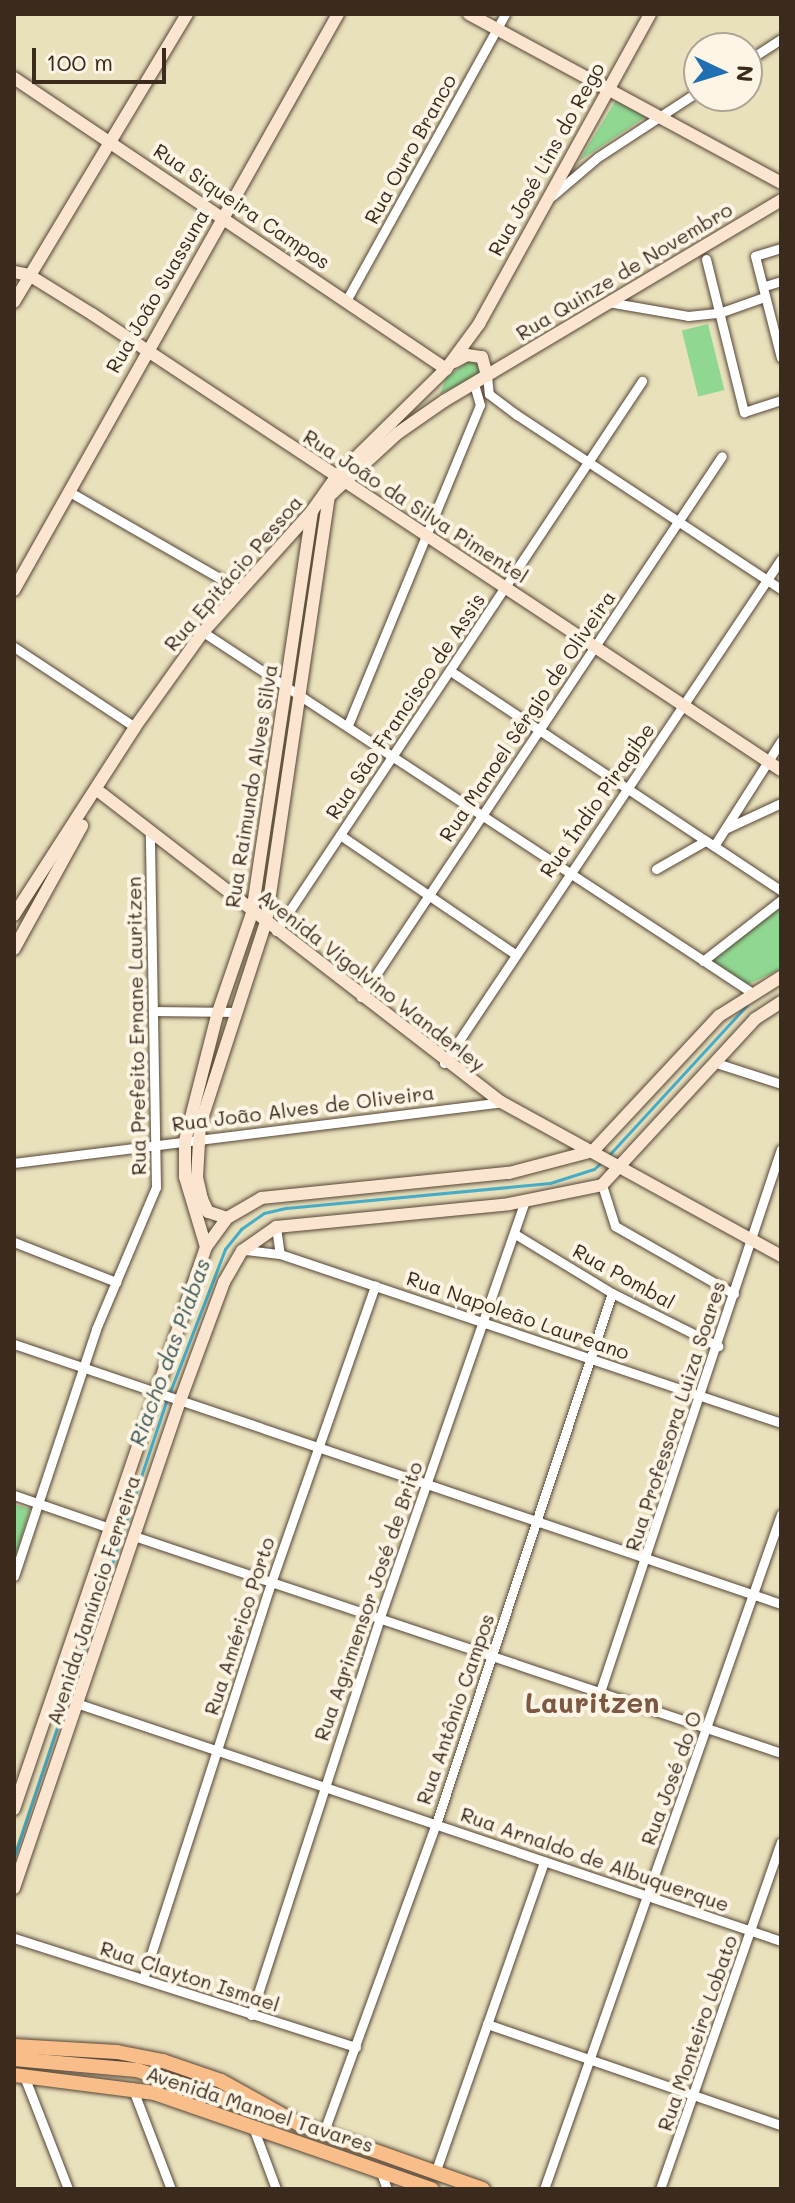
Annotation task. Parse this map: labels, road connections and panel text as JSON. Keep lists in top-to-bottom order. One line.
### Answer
{"streets":{"main road":["Rua José Lins do Rego","Rua Siqueira Campos","Rua Quinze de Novembro","Rua João Suassuna","Rua João da Silva Pimentel","Rua Epitácio Pessoa","Rua Raimundo Alves Silva","Avenida Vigolvino Wanderley","Avenida Janúncio Ferreira","Avenida Manoel Tavares"],"street":["Rua Ouro Branco","Rua São Francisco de Assis","Rua Manoel Sérgio de Oliveira","Rua Índio Piragibe","Rua Prefeito Ernane Lauritzen","Rua João Alves de Oliveira","Rua Pombal","Rua Napoleão Laureano","Rua Professora Luiza Soares","Rua Agrimensor José de Brito","Rua Américo Porto","Rua Antônio Campos","Rua José do O","Rua Arnaldo de Albuquerque","Rua Clayton Ismael","Rua Monteiro Lobato"]},"crossings":[["Rua Ouro Branco","Rua Siqueira Campos"],["Rua José Lins do Rego","Rua Siqueira Campos"],["Rua José Lins do Rego","Rua Quinze de Novembro"],["Rua José Lins do Rego","Rua João da Silva Pimentel"],["Rua José Lins do Rego","Rua Epitácio Pessoa"],["Rua Siqueira Campos","Rua João Suassuna"],["Rua Quinze de Novembro","Rua João da Silva Pimentel"],["Rua Quinze de Novembro","Rua Epitácio Pessoa"],["Rua João Suassuna","Rua João da Silva Pimentel"],["Rua João da Silva Pimentel","Rua Epitácio Pessoa"],["Rua João da Silva Pimentel","Rua São Francisco de Assis"],["Rua João da Silva Pimentel","Rua Manoel Sérgio de Oliveira"],["Rua João da Silva Pimentel","Rua Índio Piragibe"],["Rua Epitácio Pessoa","Rua Raimundo Alves Silva"],["Rua Epitácio Pessoa","Avenida Vigolvino Wanderley"],["Rua São Francisco de Assis","Rua Raimundo Alves Silva"],["Rua São Francisco de Assis","Avenida Vigolvino Wanderley"],["Rua Manoel Sérgio de Oliveira","Avenida Vigolvino Wanderley"],["Rua Raimundo Alves Silva","Avenida Vigolvino Wanderley"],["Rua Raimundo Alves Silva","Rua João Alves de Oliveira"],["Rua Raimundo Alves Silva","Avenida Janúncio Ferreira"],["Rua Índio Piragibe","Avenida Vigolvino Wanderley"],["Avenida Vigolvino Wanderley","Rua Prefeito Ernane Lauritzen"],["Avenida Vigolvino Wanderley","Rua João Alves de Oliveira"],["Avenida Vigolvino Wanderley","Rua Professora Luiza Soares"],["Avenida Vigolvino Wanderley","Avenida Janúncio Ferreira"],["Rua Prefeito Ernane Lauritzen","Rua João Alves de Oliveira"],["Rua Pombal","Rua Professora Luiza Soares"],["Rua Pombal","Rua Agrimensor José de Brito"],["Rua Pombal","Rua Antônio Campos"],["Rua Napoleão Laureano","Rua Professora Luiza Soares"],["Rua Napoleão Laureano","Avenida Janúncio Ferreira"],["Rua Napoleão Laureano","Rua Agrimensor José de Brito"],["Rua Napoleão Laureano","Rua Américo Porto"],["Rua Napoleão Laureano","Rua Antônio Campos"],["Avenida Janúncio Ferreira","Rua Agrimensor José de Brito"],["Avenida Janúncio Ferreira","Rua Arnaldo de Albuquerque"],["Rua Agrimensor José de Brito","Rua Arnaldo de Albuquerque"],["Rua Agrimensor José de Brito","Rua Clayton Ismael"],["Rua Américo Porto","Rua Arnaldo de Albuquerque"],["Rua Américo Porto","Rua Clayton Ismael"],["Rua Antônio Campos","Rua Arnaldo de Albuquerque"],["Rua Antônio Campos","Rua Clayton Ismael"],["Rua Antônio Campos","Avenida Manoel Tavares"],["Rua José do O","Rua Arnaldo de Albuquerque"],["Rua Arnaldo de Albuquerque","Rua Monteiro Lobato"]],"districts":["Lauritzen"],"water":["Riacho das Piabas"],"scale_bar":"100 m","north":"right"}
